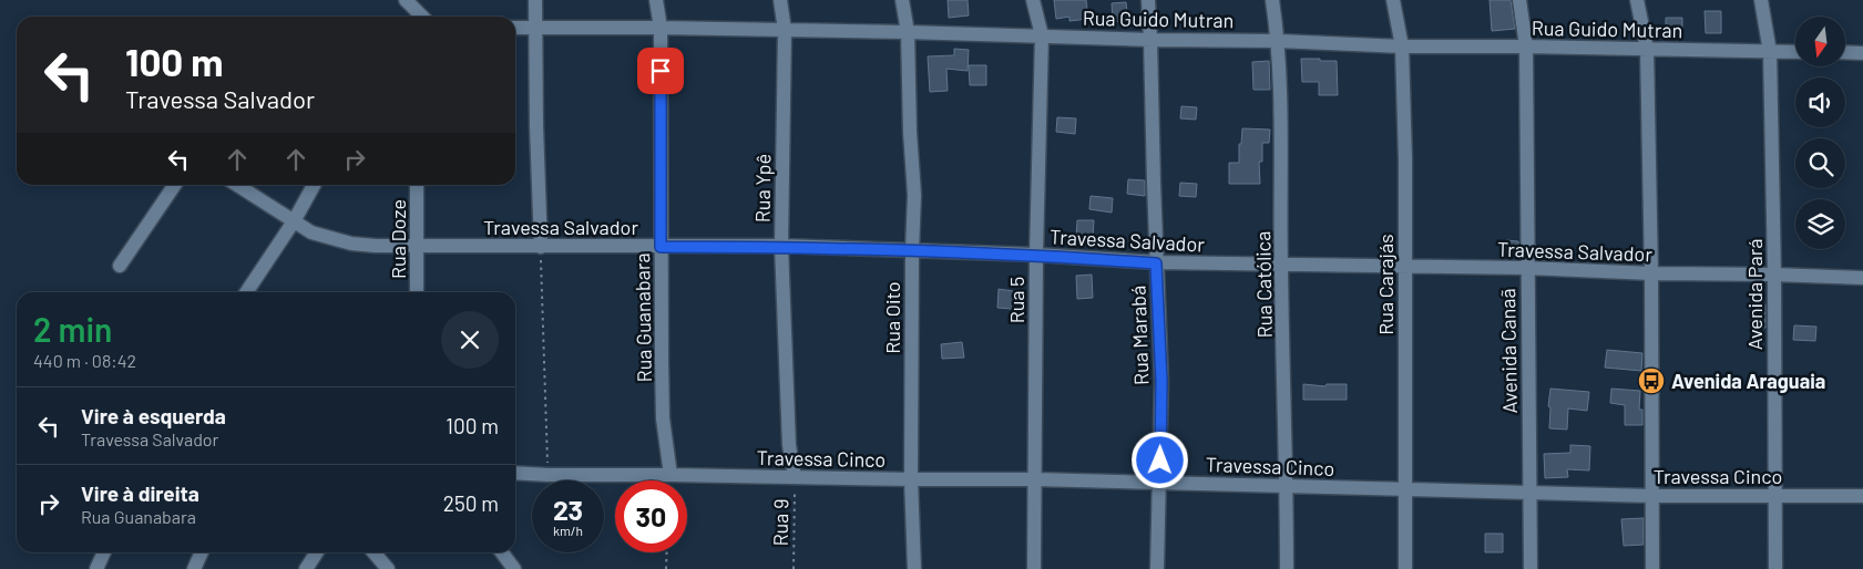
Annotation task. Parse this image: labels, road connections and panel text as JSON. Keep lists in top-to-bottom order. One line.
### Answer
{"streets":{"street":["Rua Guido Mutran","Rua Ypê","Travessa Salvador","Rua Doze","Rua Católica","Rua Carajás","Avenida Pará","Rua 5","Rua Guanabara","Rua Oito","Rua Marabá","Avenida Canaã","Travessa Cinco"],"path":["Rua 9"]},"crossings":[["Rua Guido Mutran","Rua Ypê"],["Rua Guido Mutran","Rua Católica"],["Rua Guido Mutran","Rua Carajás"],["Rua Guido Mutran","Avenida Pará"],["Rua Guido Mutran","Rua 5"],["Rua Guido Mutran","Rua Guanabara"],["Rua Guido Mutran","Rua Oito"],["Rua Guido Mutran","Rua Marabá"],["Rua Guido Mutran","Avenida Canaã"],["Rua Ypê","Travessa Salvador"],["Rua Ypê","Travessa Cinco"],["Rua Ypê","Rua 9"],["Travessa Salvador","Rua Doze"],["Travessa Salvador","Rua Católica"],["Travessa Salvador","Rua Carajás"],["Travessa Salvador","Avenida Pará"],["Travessa Salvador","Rua 5"],["Travessa Salvador","Rua Guanabara"],["Travessa Salvador","Rua Oito"],["Travessa Salvador","Rua Marabá"],["Travessa Salvador","Avenida Canaã"],["Rua Católica","Travessa Cinco"],["Rua Carajás","Travessa Cinco"],["Avenida Pará","Travessa Cinco"],["Rua 5","Travessa Cinco"],["Rua Guanabara","Travessa Cinco"],["Rua Oito","Travessa Cinco"],["Rua Marabá","Travessa Cinco"],["Avenida Canaã","Travessa Cinco"],["Travessa Cinco","Rua 9"]],"places":{"bus stop":["Avenida Araguaia"]},"north":"bottom","page":{"turn":["100 m","Travessa Salvador"],"heading":["2 min","440 m · 08:42"],"list":[{"name":"Vire à esquerda","note":"Travessa Salvador","value":"100 m"},{"name":"Vire à direita","note":"Rua Guanabara","value":"250 m"}],"speed":"23 km/h","limit":"30"}}
